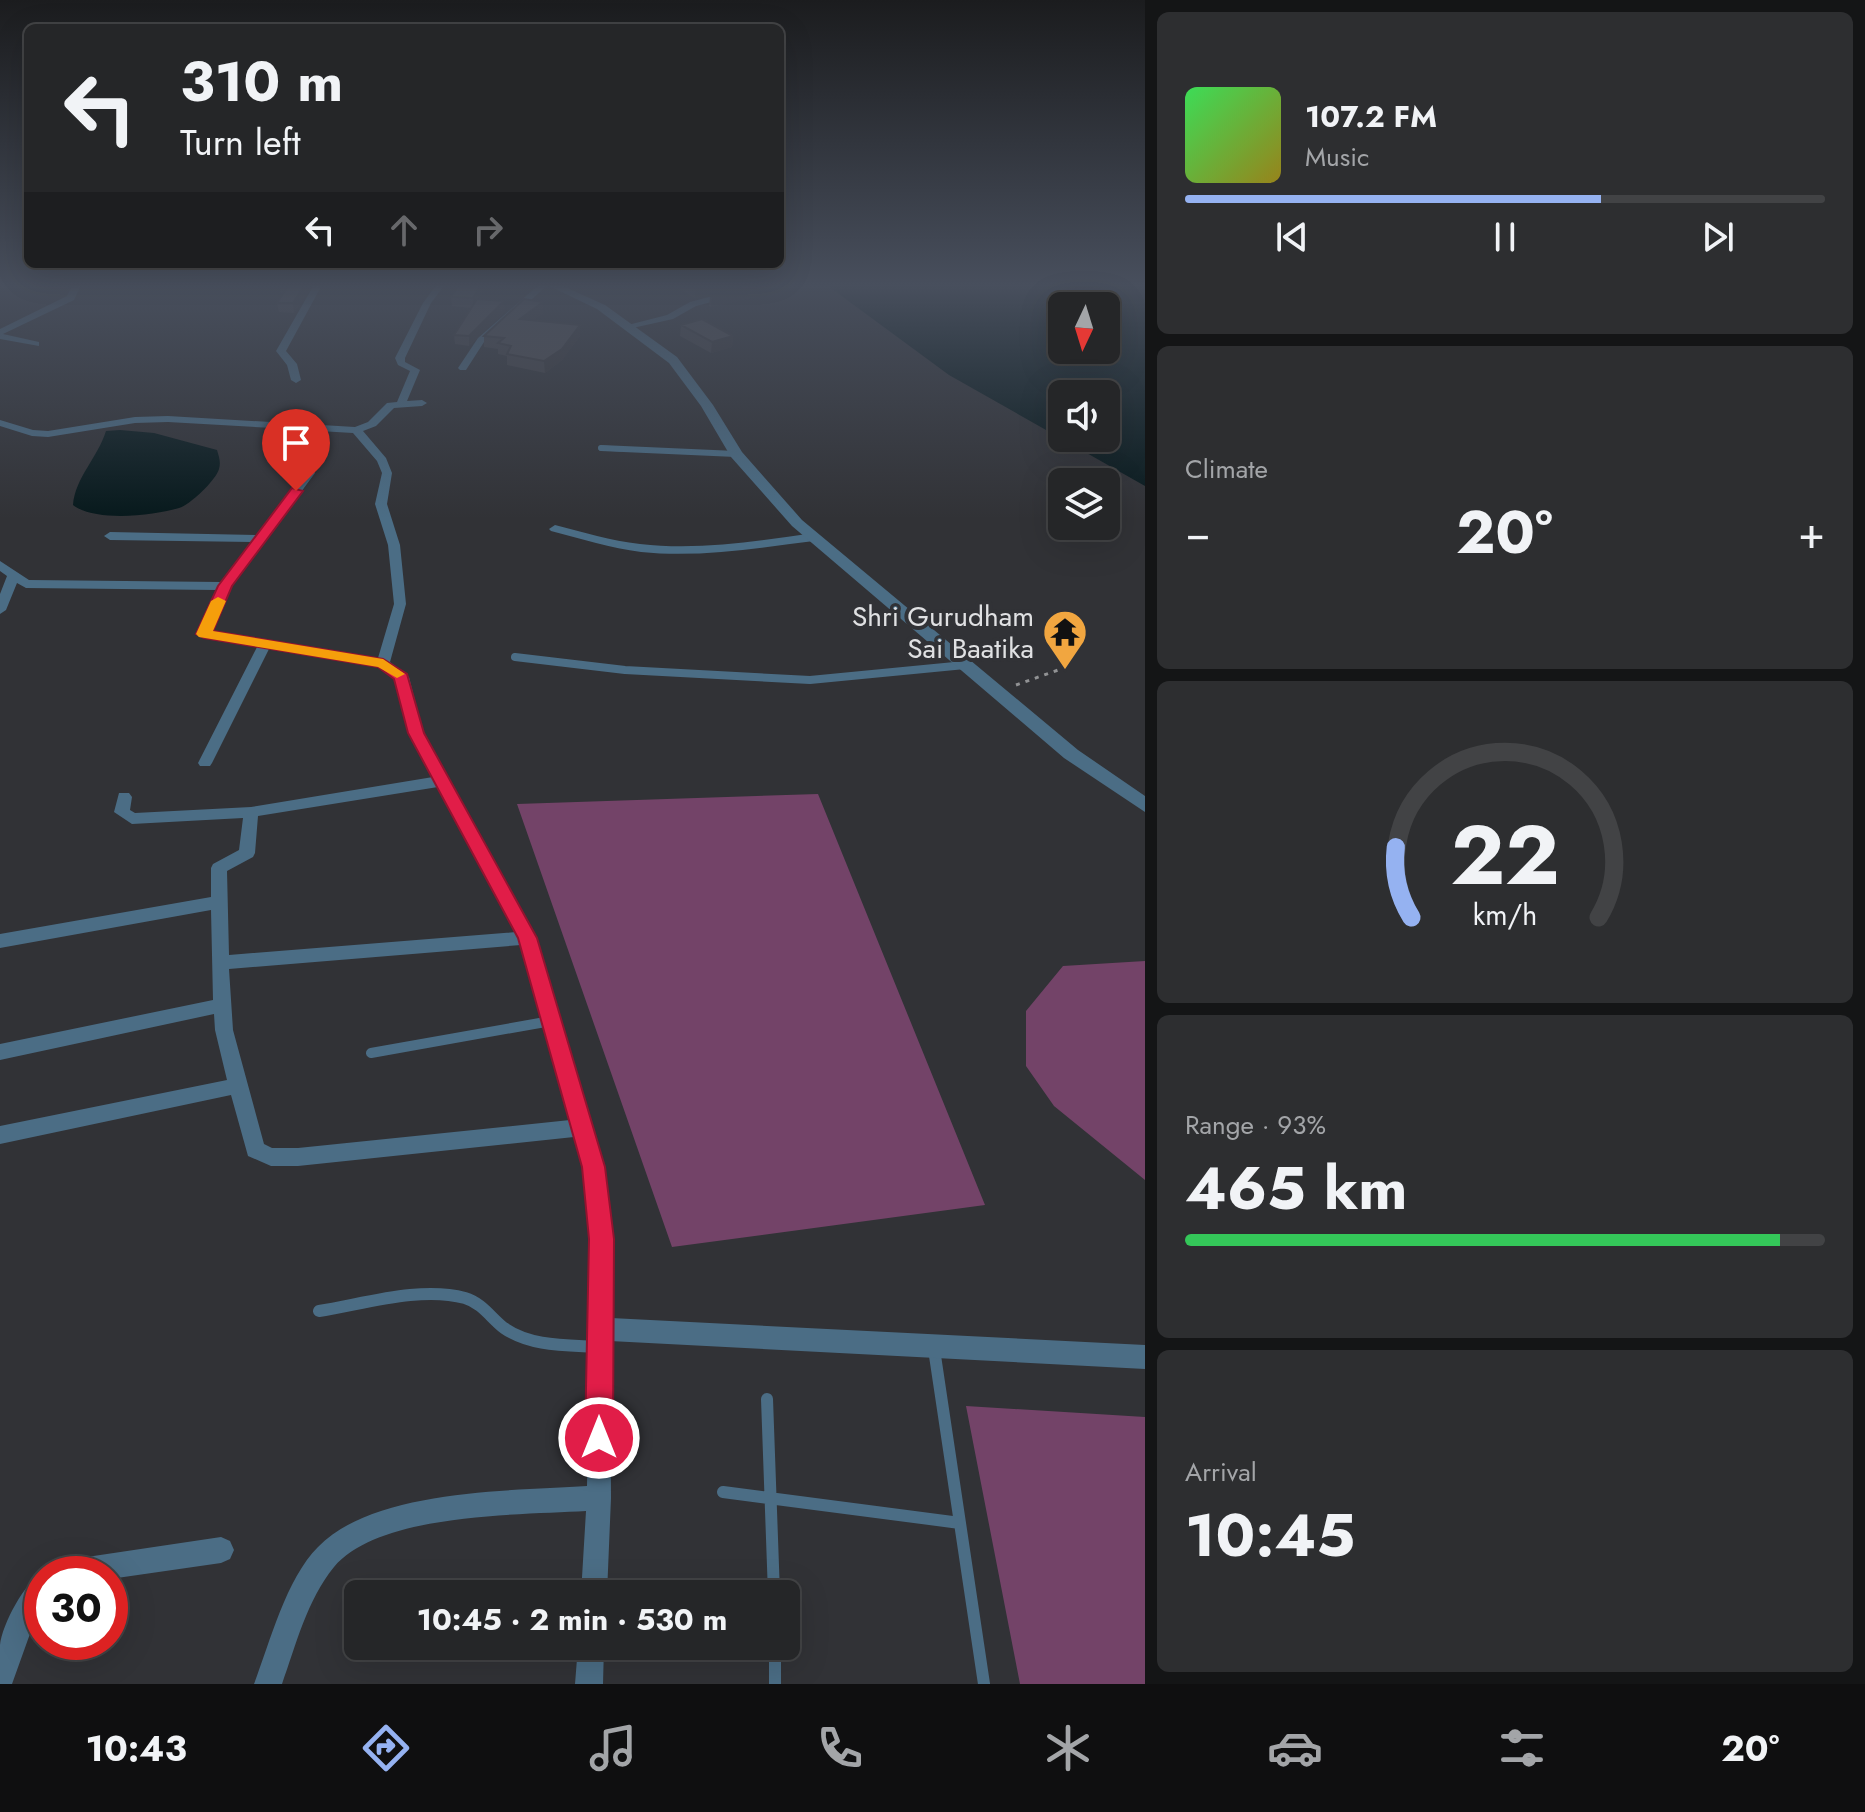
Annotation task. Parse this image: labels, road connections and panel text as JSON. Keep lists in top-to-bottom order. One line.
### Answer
{"places":{"temple":["Shri Gurudham Sai Baatika"]},"north":"bottom","page":{"turn":["310 m","Turn left"],"song":["107.2 FM","Music"],"tile":["Climate",["Range · 93%","465 km"],["Arrival","10:45"]],"heat":["−","20°","+"],"limit":"30","trip":"10:45 · 2 min · 530 m","tabs":["10:43","20°"],"gauge":["22","km/h"]}}
